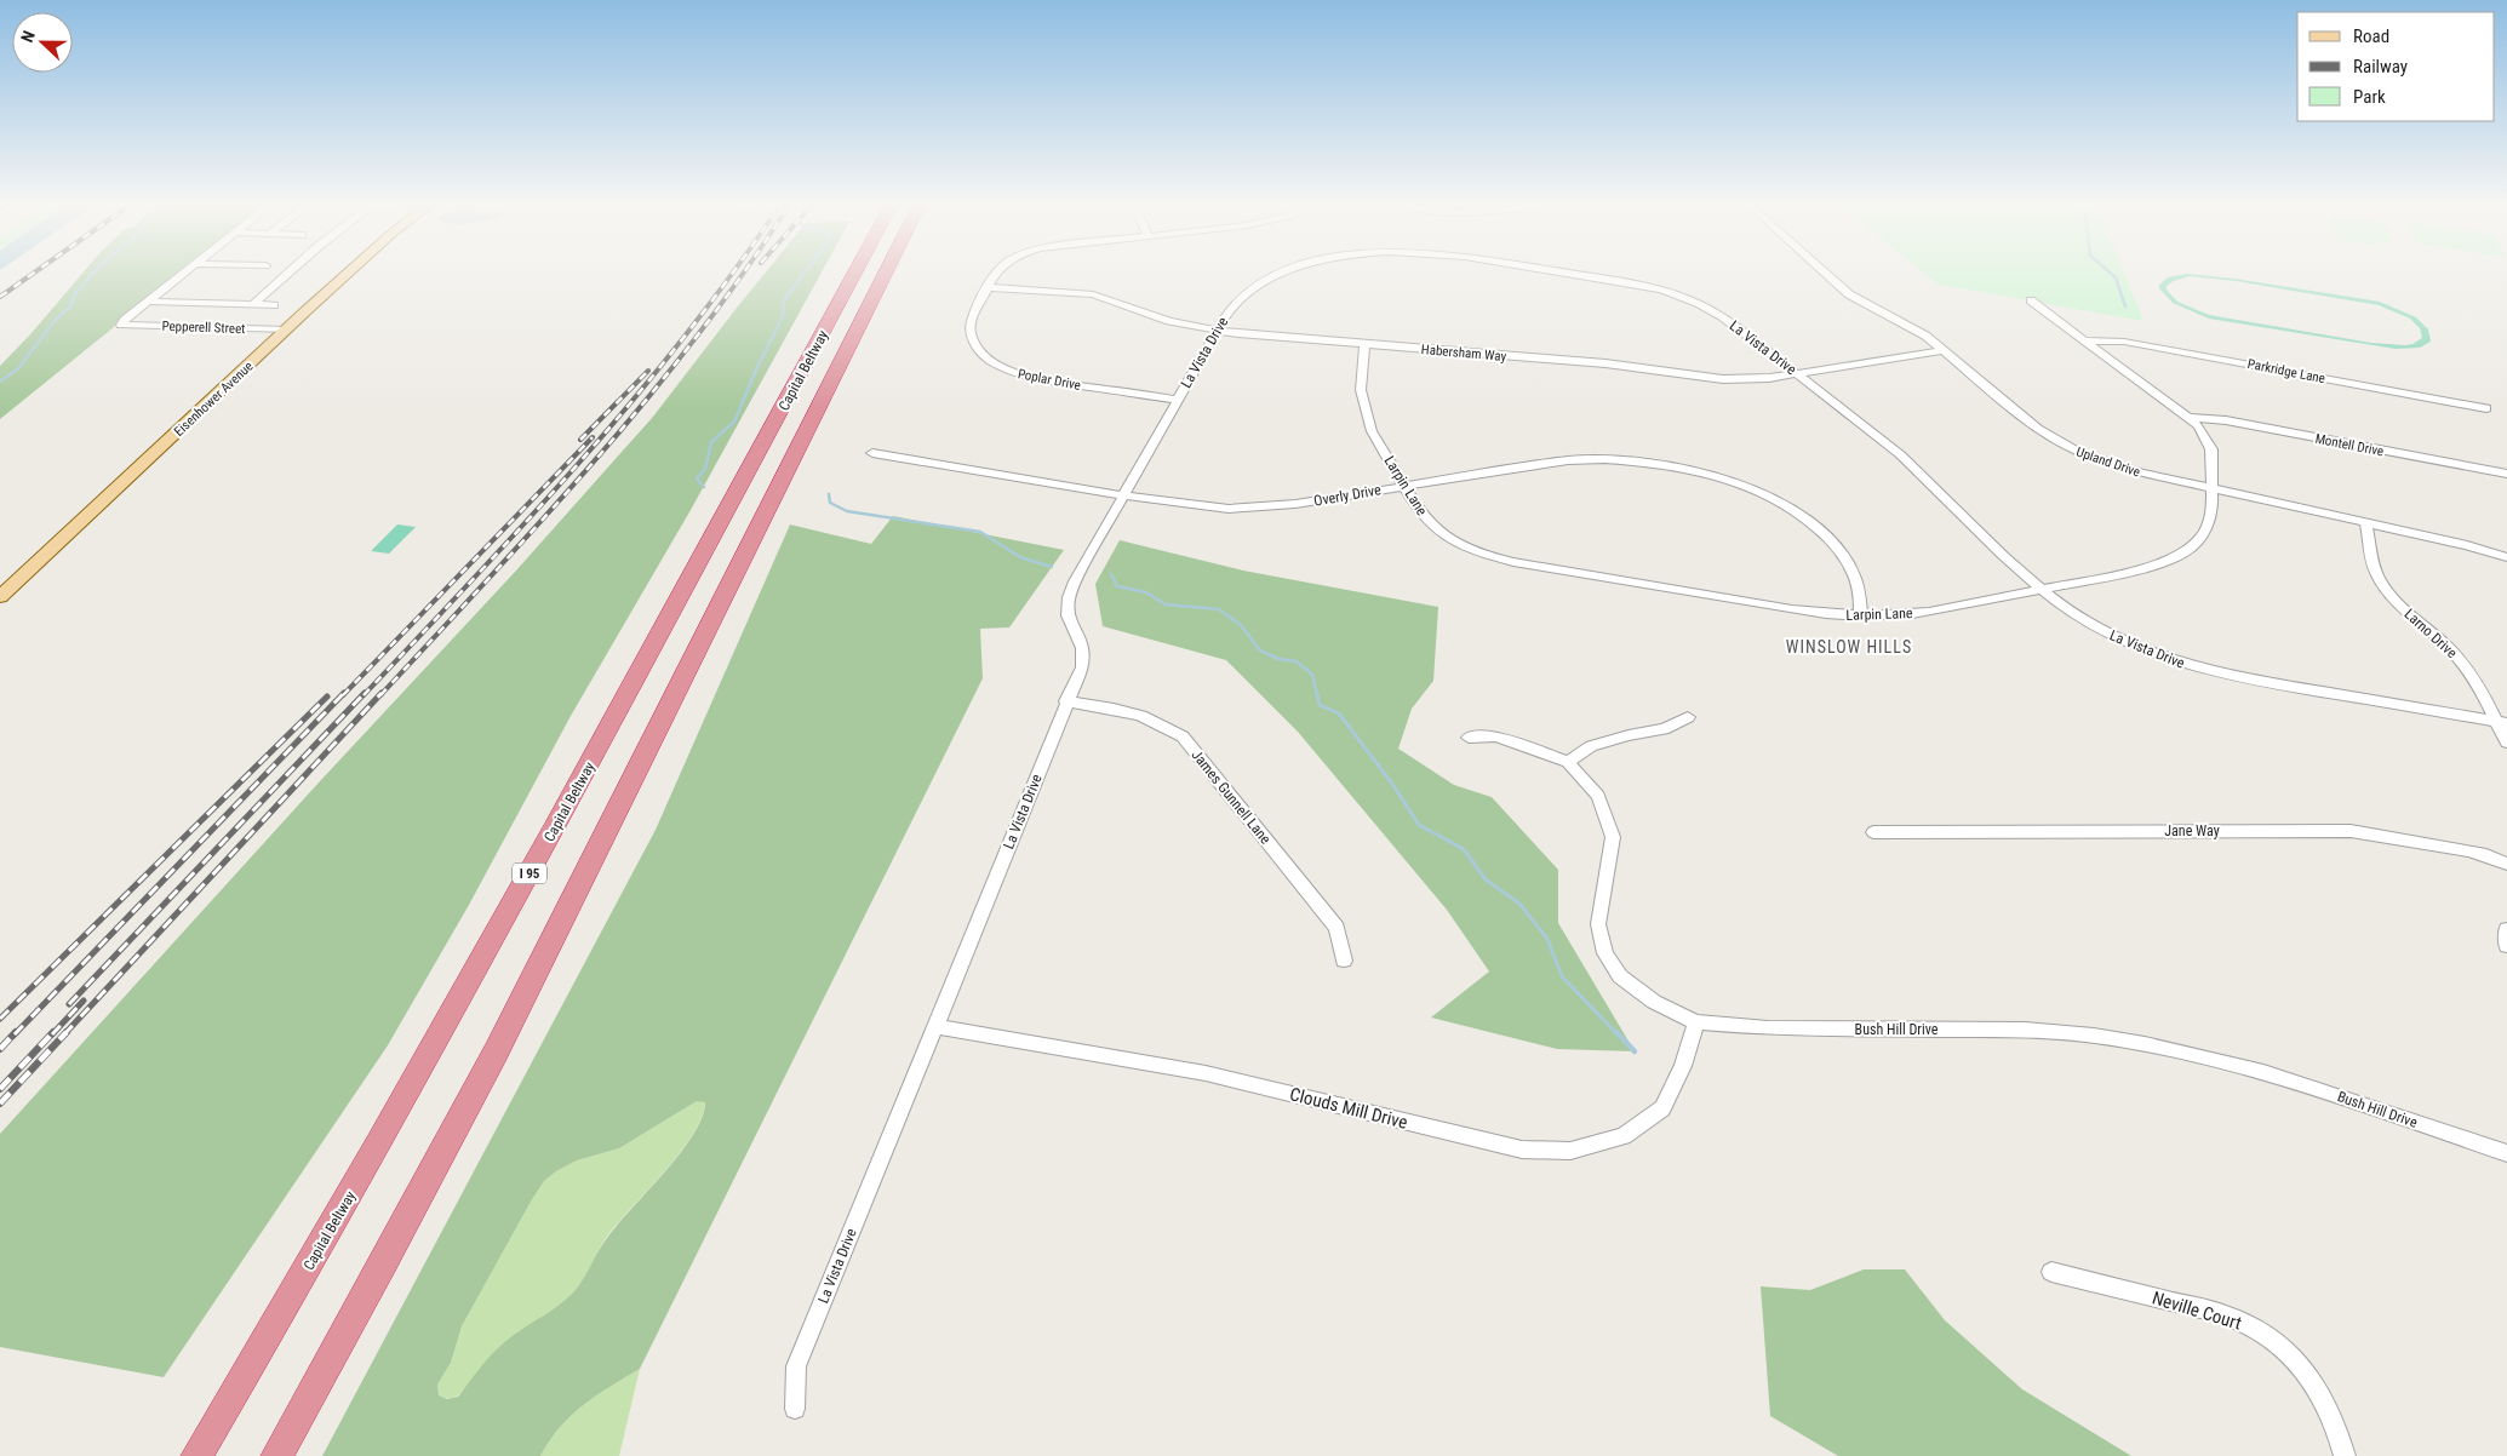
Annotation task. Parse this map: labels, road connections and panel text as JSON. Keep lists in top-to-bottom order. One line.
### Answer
{"streets":{"highway":["Capital Beltway","I 95"],"main road":["Eisenhower Avenue"],"street":["Pepperell Street","La Vista Drive","Habersham Way","Parkridge Lane","Poplar Drive","Montell Drive","Upland Drive","Larpin Lane","Overly Drive","Larno Drive","James Gunnell Lane","Jane Way","Bush Hill Drive","Clouds Mill Drive","Neville Court"]},"crossings":[["Pepperell Street","Eisenhower Avenue"],["La Vista Drive","Habersham Way"],["La Vista Drive","Poplar Drive"],["La Vista Drive","Larpin Lane"],["La Vista Drive","Overly Drive"],["La Vista Drive","Larno Drive"],["La Vista Drive","James Gunnell Lane"],["La Vista Drive","Clouds Mill Drive"],["Habersham Way","Poplar Drive"],["Habersham Way","Upland Drive"],["Habersham Way","Larpin Lane"],["Parkridge Lane","Larpin Lane"],["Montell Drive","Larpin Lane"],["Upland Drive","Larpin Lane"],["Upland Drive","Larno Drive"],["Larpin Lane","Overly Drive"],["Bush Hill Drive","Clouds Mill Drive"]],"districts":["WINSLOW HILLS"],"legend":["Road","Railway","Park"],"north":"left"}
